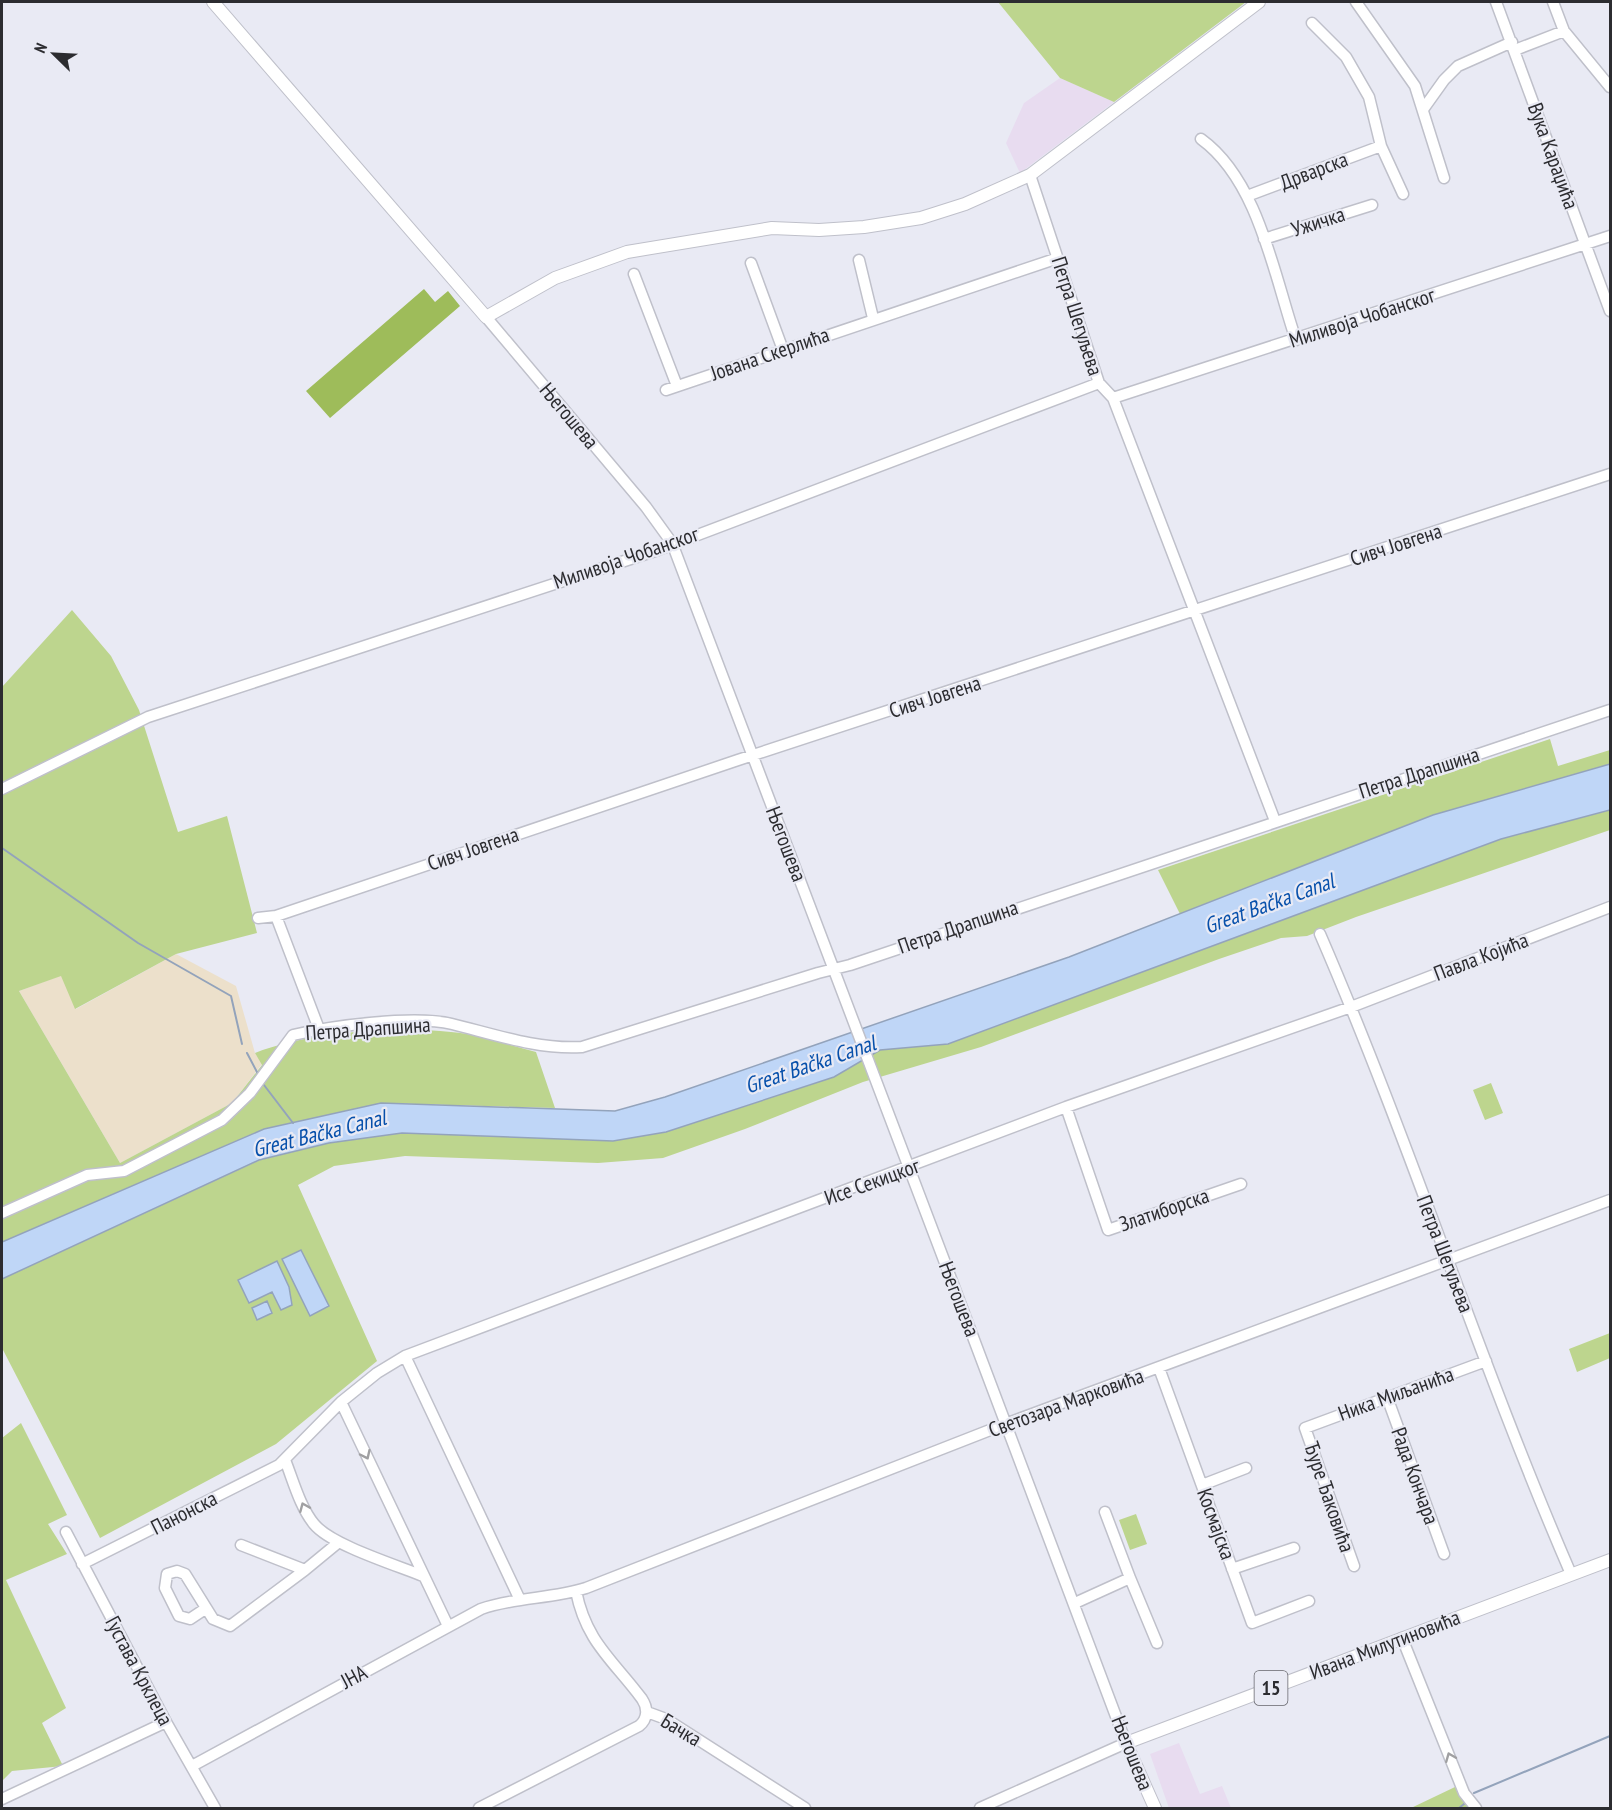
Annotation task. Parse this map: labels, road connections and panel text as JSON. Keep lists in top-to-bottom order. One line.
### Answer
{"streets":{"main road":["Његошева","Ивана Милутиновића","15"],"street":["Вука Караџића","Дрварска","Ужичка","Петра Шегуљева","Миливоја Чобанског","Јована Скерлића","Сивч Јовгена","Петра Драпшина","Павла Којића","Исе Секицког","Златиборска","Ника Миљанића","Светозара Марковића","Рада Кончара","Ђуре Ђаковића","Панонска","Космајска","Густава Крклеца","ЈНА","Бачка"]},"crossings":[["Вука Караџића","Миливоја Чобанског"],["Петра Шегуљева","Миливоја Чобанског"],["Петра Шегуљева","Јована Скерлића"],["Петра Шегуљева","Сивч Јовгена"],["Петра Шегуљева","Петра Драпшина"],["Петра Шегуљева","Павла Којића"],["Петра Шегуљева","Исе Секицког"],["Петра Шегуљева","Ника Миљанића"],["Петра Шегуљева","Светозара Марковића"],["Петра Шегуљева","Ивана Милутиновића"],["Миливоја Чобанског","Његошева"],["Његошева","Сивч Јовгена"],["Његошева","Петра Драпшина"],["Његошева","Исе Секицког"],["Његошева","Светозара Марковића"],["Његошева","Ивана Милутиновића"],["Павла Којића","Исе Секицког"],["Исе Секицког","Златиборска"],["Исе Секицког","Панонска"],["Ника Миљанића","Рада Кончара"],["Ника Миљанића","Ђуре Ђаковића"],["Светозара Марковића","Космајска"],["Светозара Марковића","ЈНА"],["Светозара Марковића","Бачка"],["Панонска","Густава Крклеца"],["Густава Крклеца","ЈНА"]],"water":["Great Bačka Canal"],"north":"top left"}
